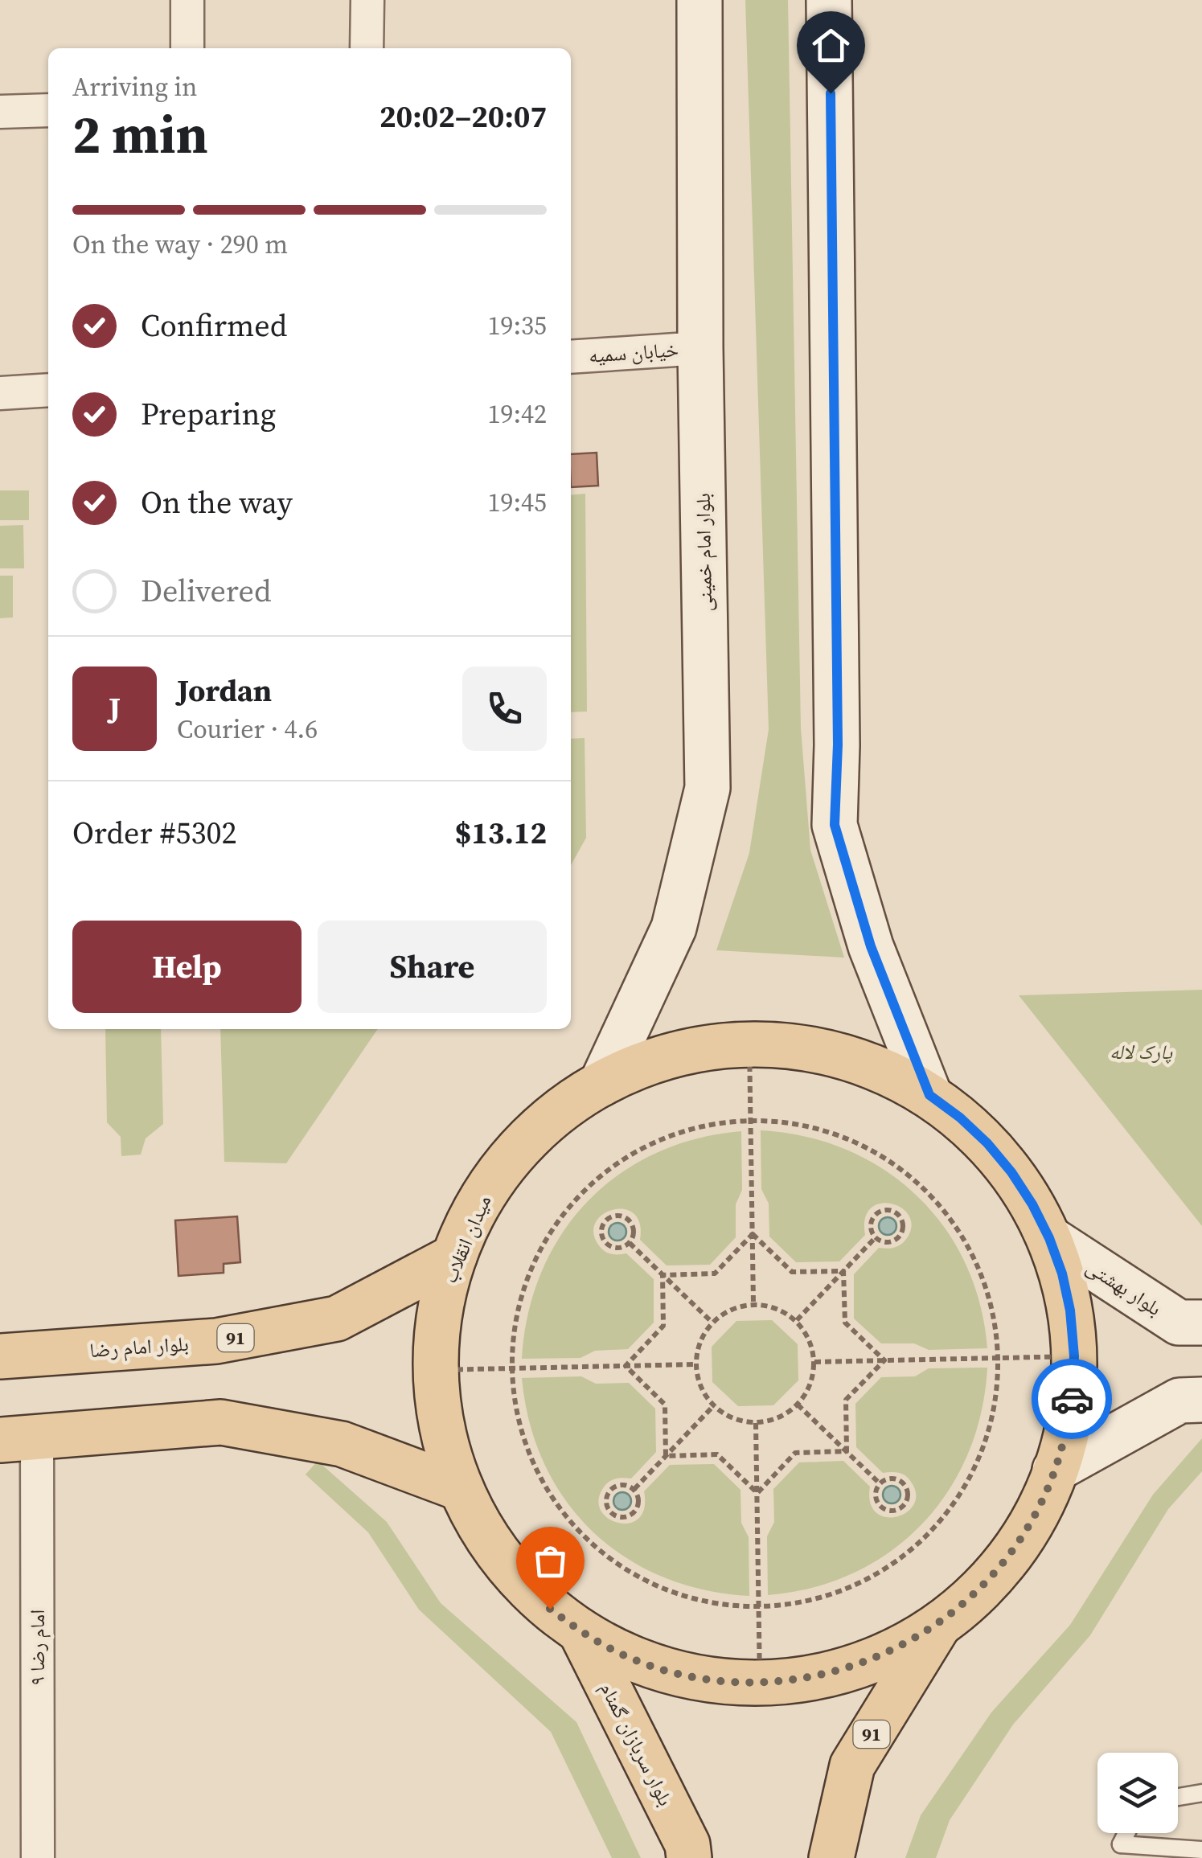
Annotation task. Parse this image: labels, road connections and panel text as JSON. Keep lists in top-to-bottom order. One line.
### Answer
{"streets":{"main road":["بلوار امام خمینی","میدان انقلاب","بلوار بهشتی","91","بلوار امام رضا","بلوار سربازان گمنام"],"street":["خیابان سمیه","امام رضا ۹"]},"crossings":[["خیابان سمیه","بلوار امام خمینی"],["بلوار امام خمینی","میدان انقلاب"],["میدان انقلاب","بلوار بهشتی"],["میدان انقلاب","91"],["میدان انقلاب","بلوار امام رضا"],["میدان انقلاب","بلوار سربازان گمنام"]],"parks":["پارک لاله"],"page":{"heading":["2 min","Arriving in","20:02–20:07"],"panel":["Jordan","Courier · 4.6","Order #5302","$13.12"],"bar":"On the way · 290 m","list":[["Confirmed","19:35"],["Preparing","19:42"],["On the way","19:45"],"Delivered"],"round":"J","buttons":["Help","Share"]}}
